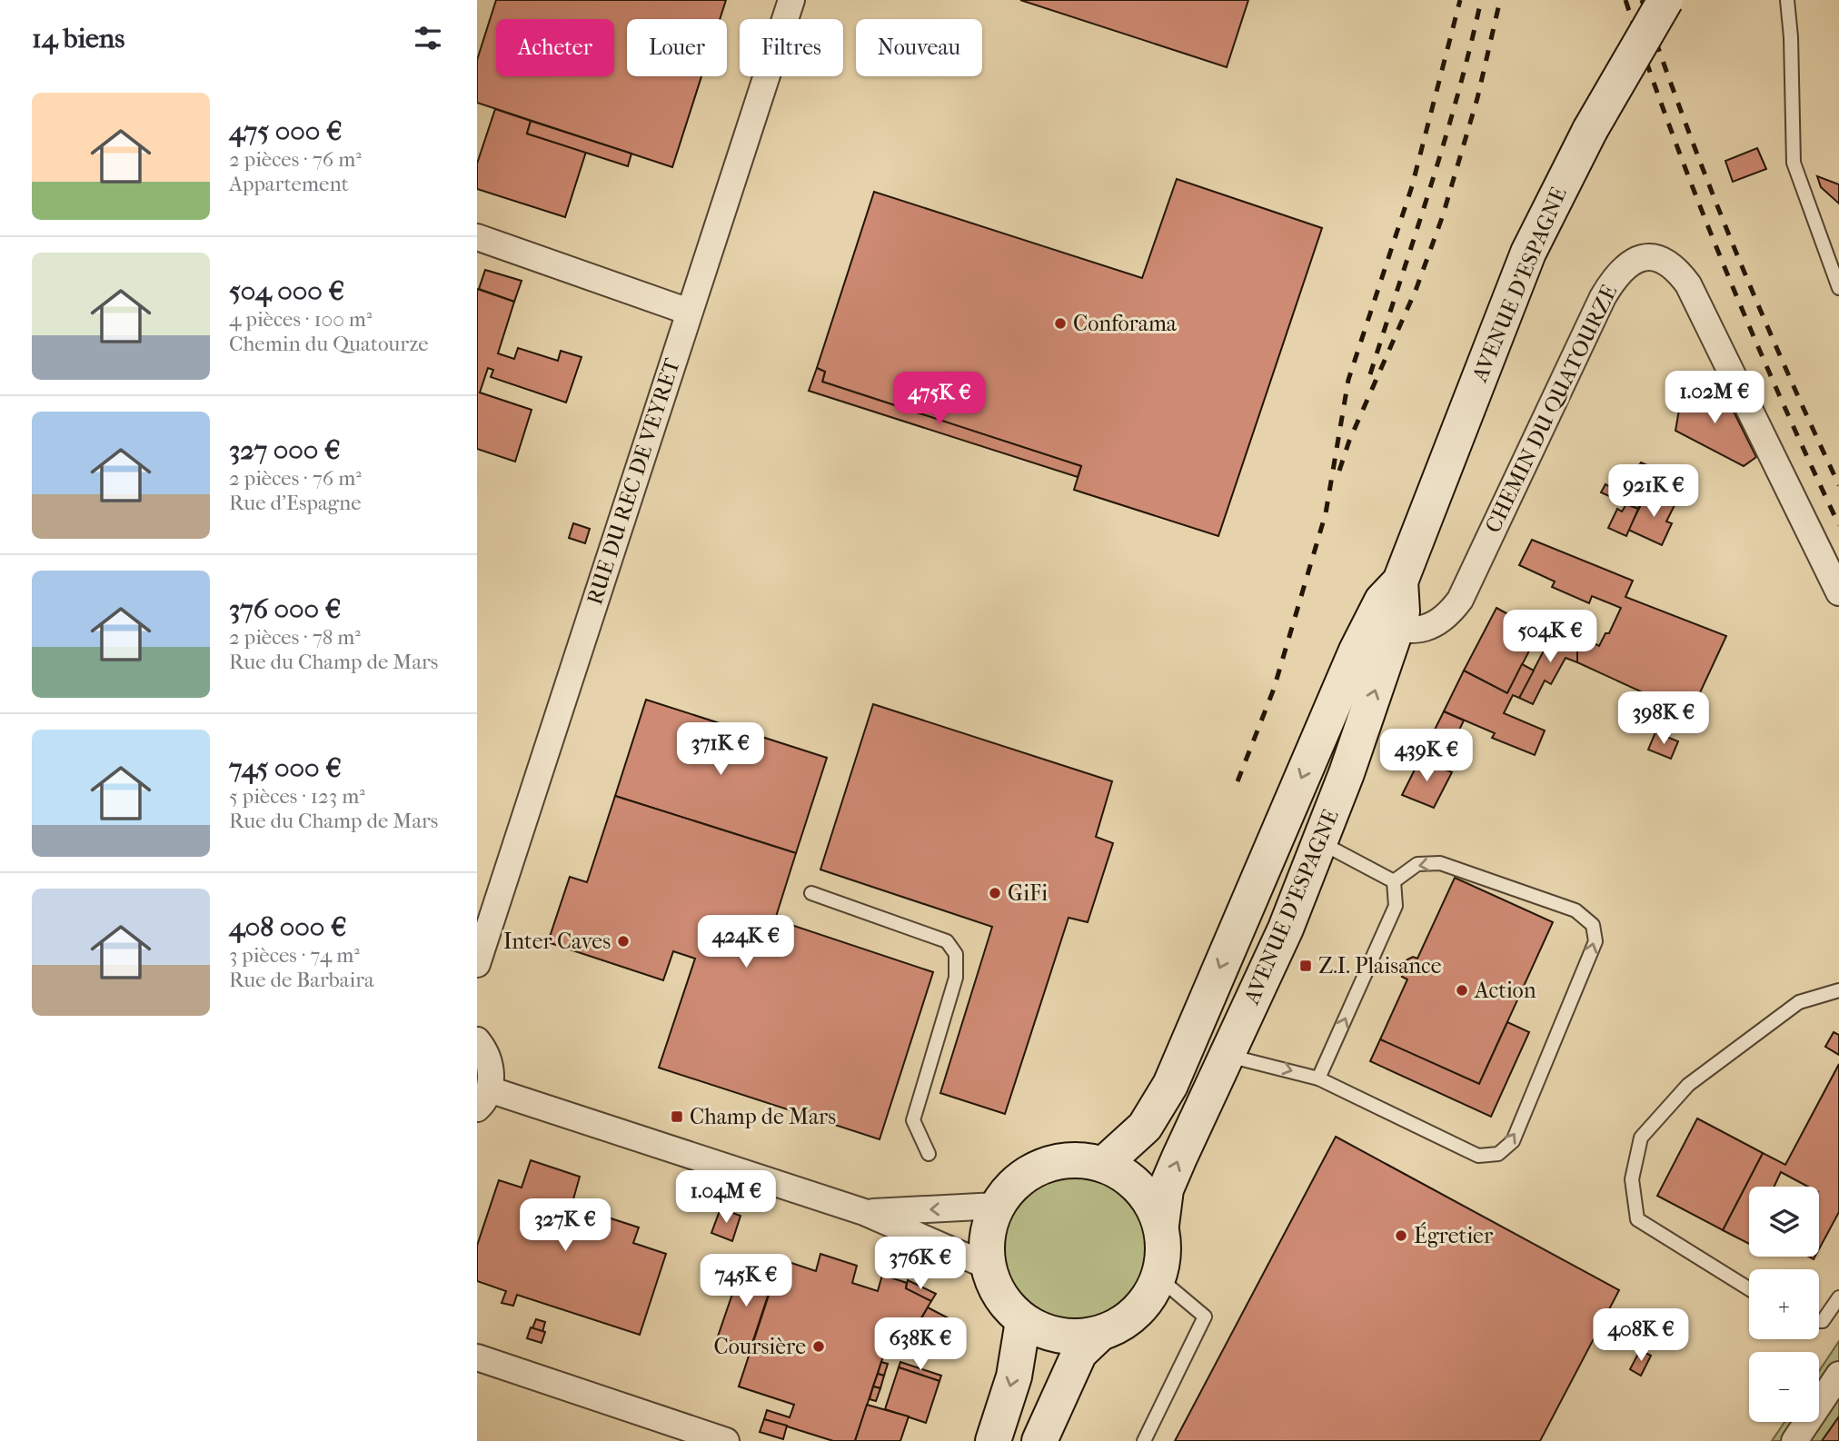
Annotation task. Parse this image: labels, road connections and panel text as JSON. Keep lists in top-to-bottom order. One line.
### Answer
{"streets":{"main road":["AVENUE D'ESPAGNE"],"street":["CHEMIN DU QUATOURZE","RUE DU REC DE VEYRET"]},"crossings":[["AVENUE D'ESPAGNE","CHEMIN DU QUATOURZE"]],"places":{"other":["Conforama","GiFi","Inter Caves","Action","Égretier","Coursière"],"transit":["Z.I. Plaisance","Champ de Mars"]},"page":{"heading":"14 biens","chip":["Acheter","Louer","Filtres","Nouveau"],"list":[{"name":"475 000 €","note":"2 pièces · 76 m² · Appartement"},{"name":"504 000 €","note":"4 pièces · 100 m² · Chemin du Quatourze"},{"name":"327 000 €","note":"2 pièces · 76 m² · Rue d'Espagne"},{"name":"376 000 €","note":"2 pièces · 78 m² · Rue du Champ de Mars"},{"name":"745 000 €","note":"5 pièces · 123 m² · Rue du Champ de Mars"},{"name":"408 000 €","note":"3 pièces · 74 m² · Rue de Barbaira"}],"price":["1.02M €","475K €","921K €","504K €","398K €","371K €","439K €","424K €","1.04M €","327K €","376K €","745K €","408K €","638K €"],"map_buttons":["+","−"]}}
